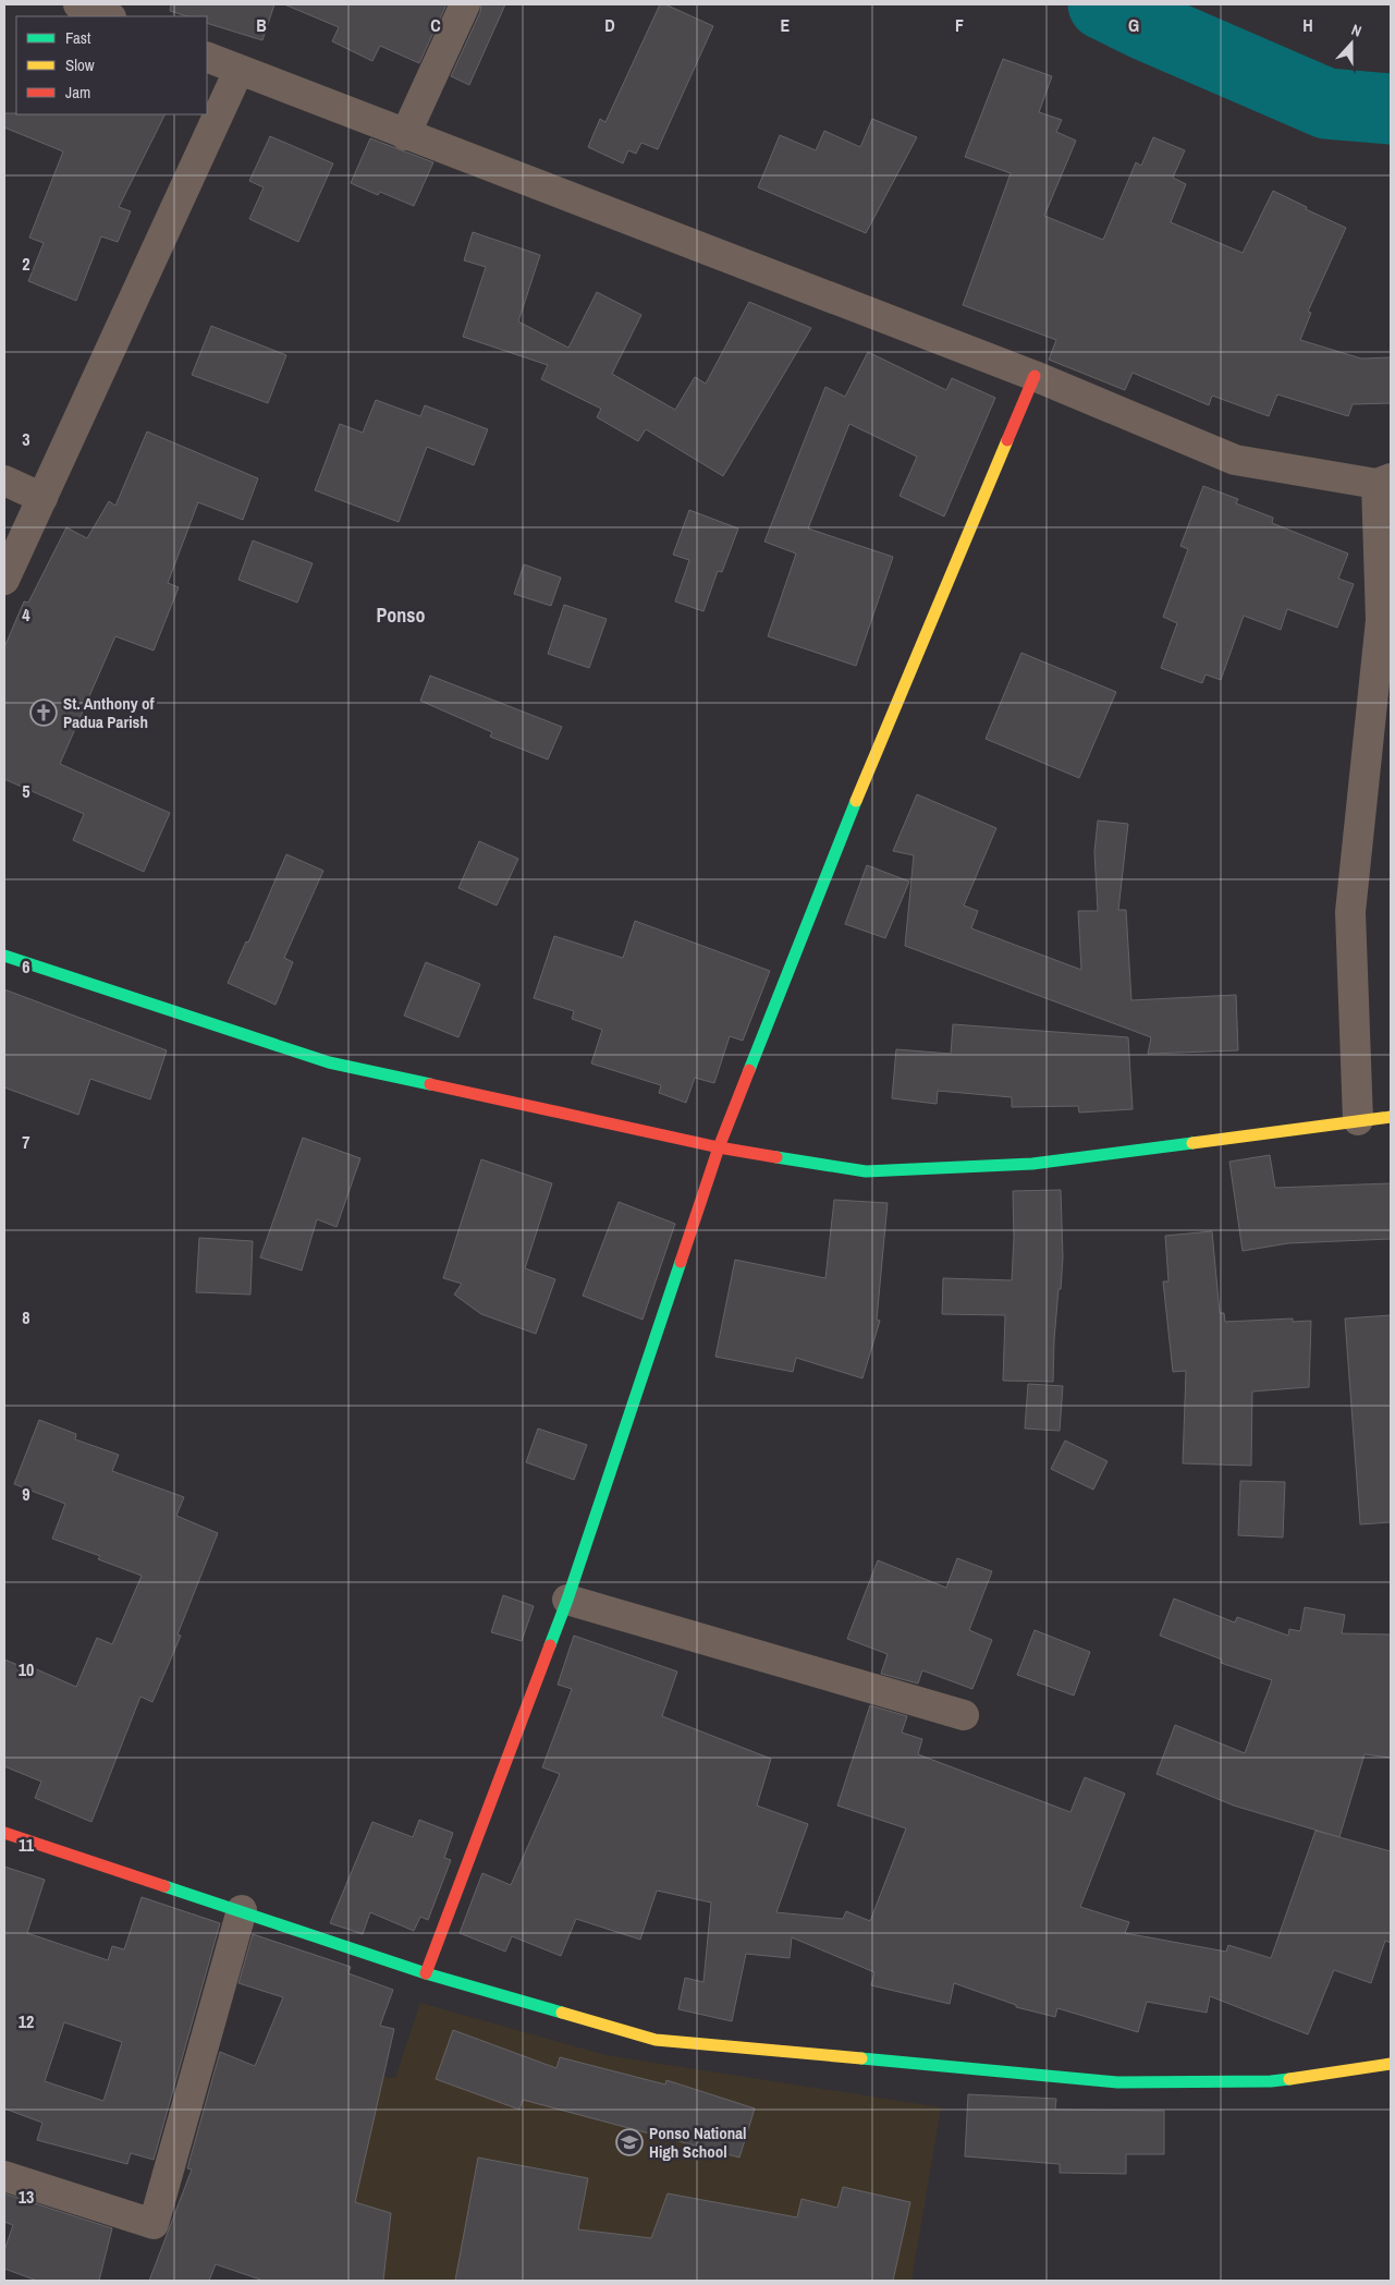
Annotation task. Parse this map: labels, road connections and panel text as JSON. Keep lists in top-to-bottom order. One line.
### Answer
{"districts":["Ponso"],"places":{"church":["St. Anthony of Padua Parish"],"school or university":["Ponso National High School"]},"legend":["Fast","Slow","Jam"],"north":"top","grid":{"columns":["B","C","D","E","F","G","H"],"rows":["2","3","4","5","6","7","8","9","10","11","12","13"]}}
